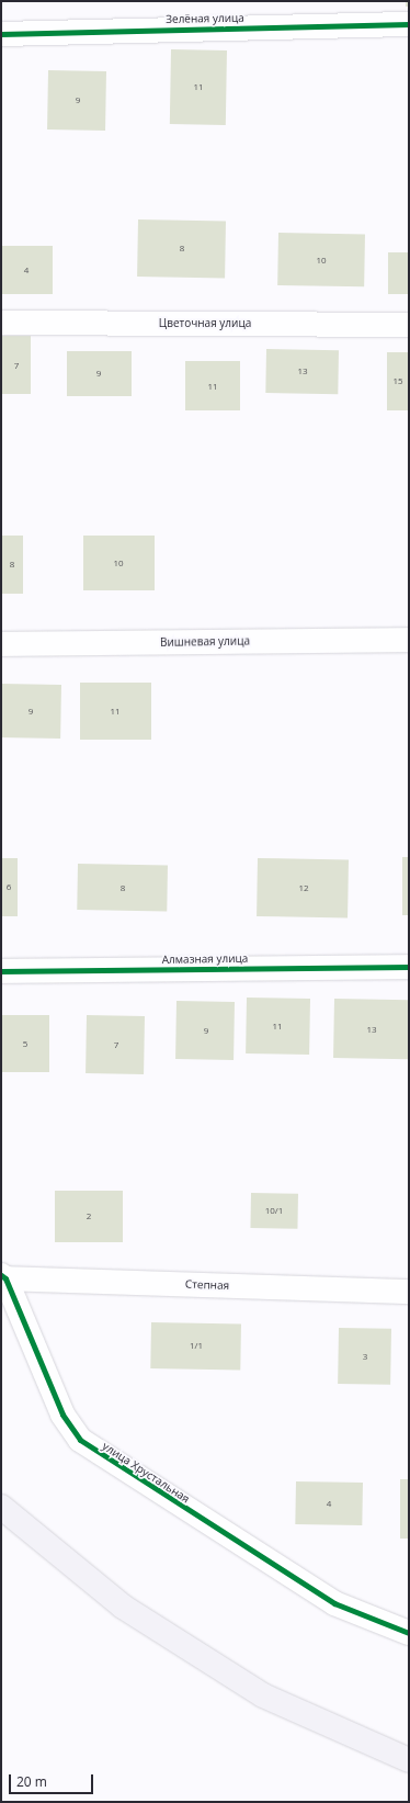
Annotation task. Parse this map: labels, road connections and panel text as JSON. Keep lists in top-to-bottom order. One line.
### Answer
{"streets":{"street":["Зелёная улица","Цветочная улица","Вишневая улица","Алмазная улица","Степная","улица Хрустальная"]},"crossings":[["Степная","улица Хрустальная"]],"house_numbers":["11","9","8","10","4","7","13","9","15","11","10","8","9","11","6","8","12","11","13","9","5","7","10/1","2","1/1","3","4"],"scale_bar":"20 m"}
